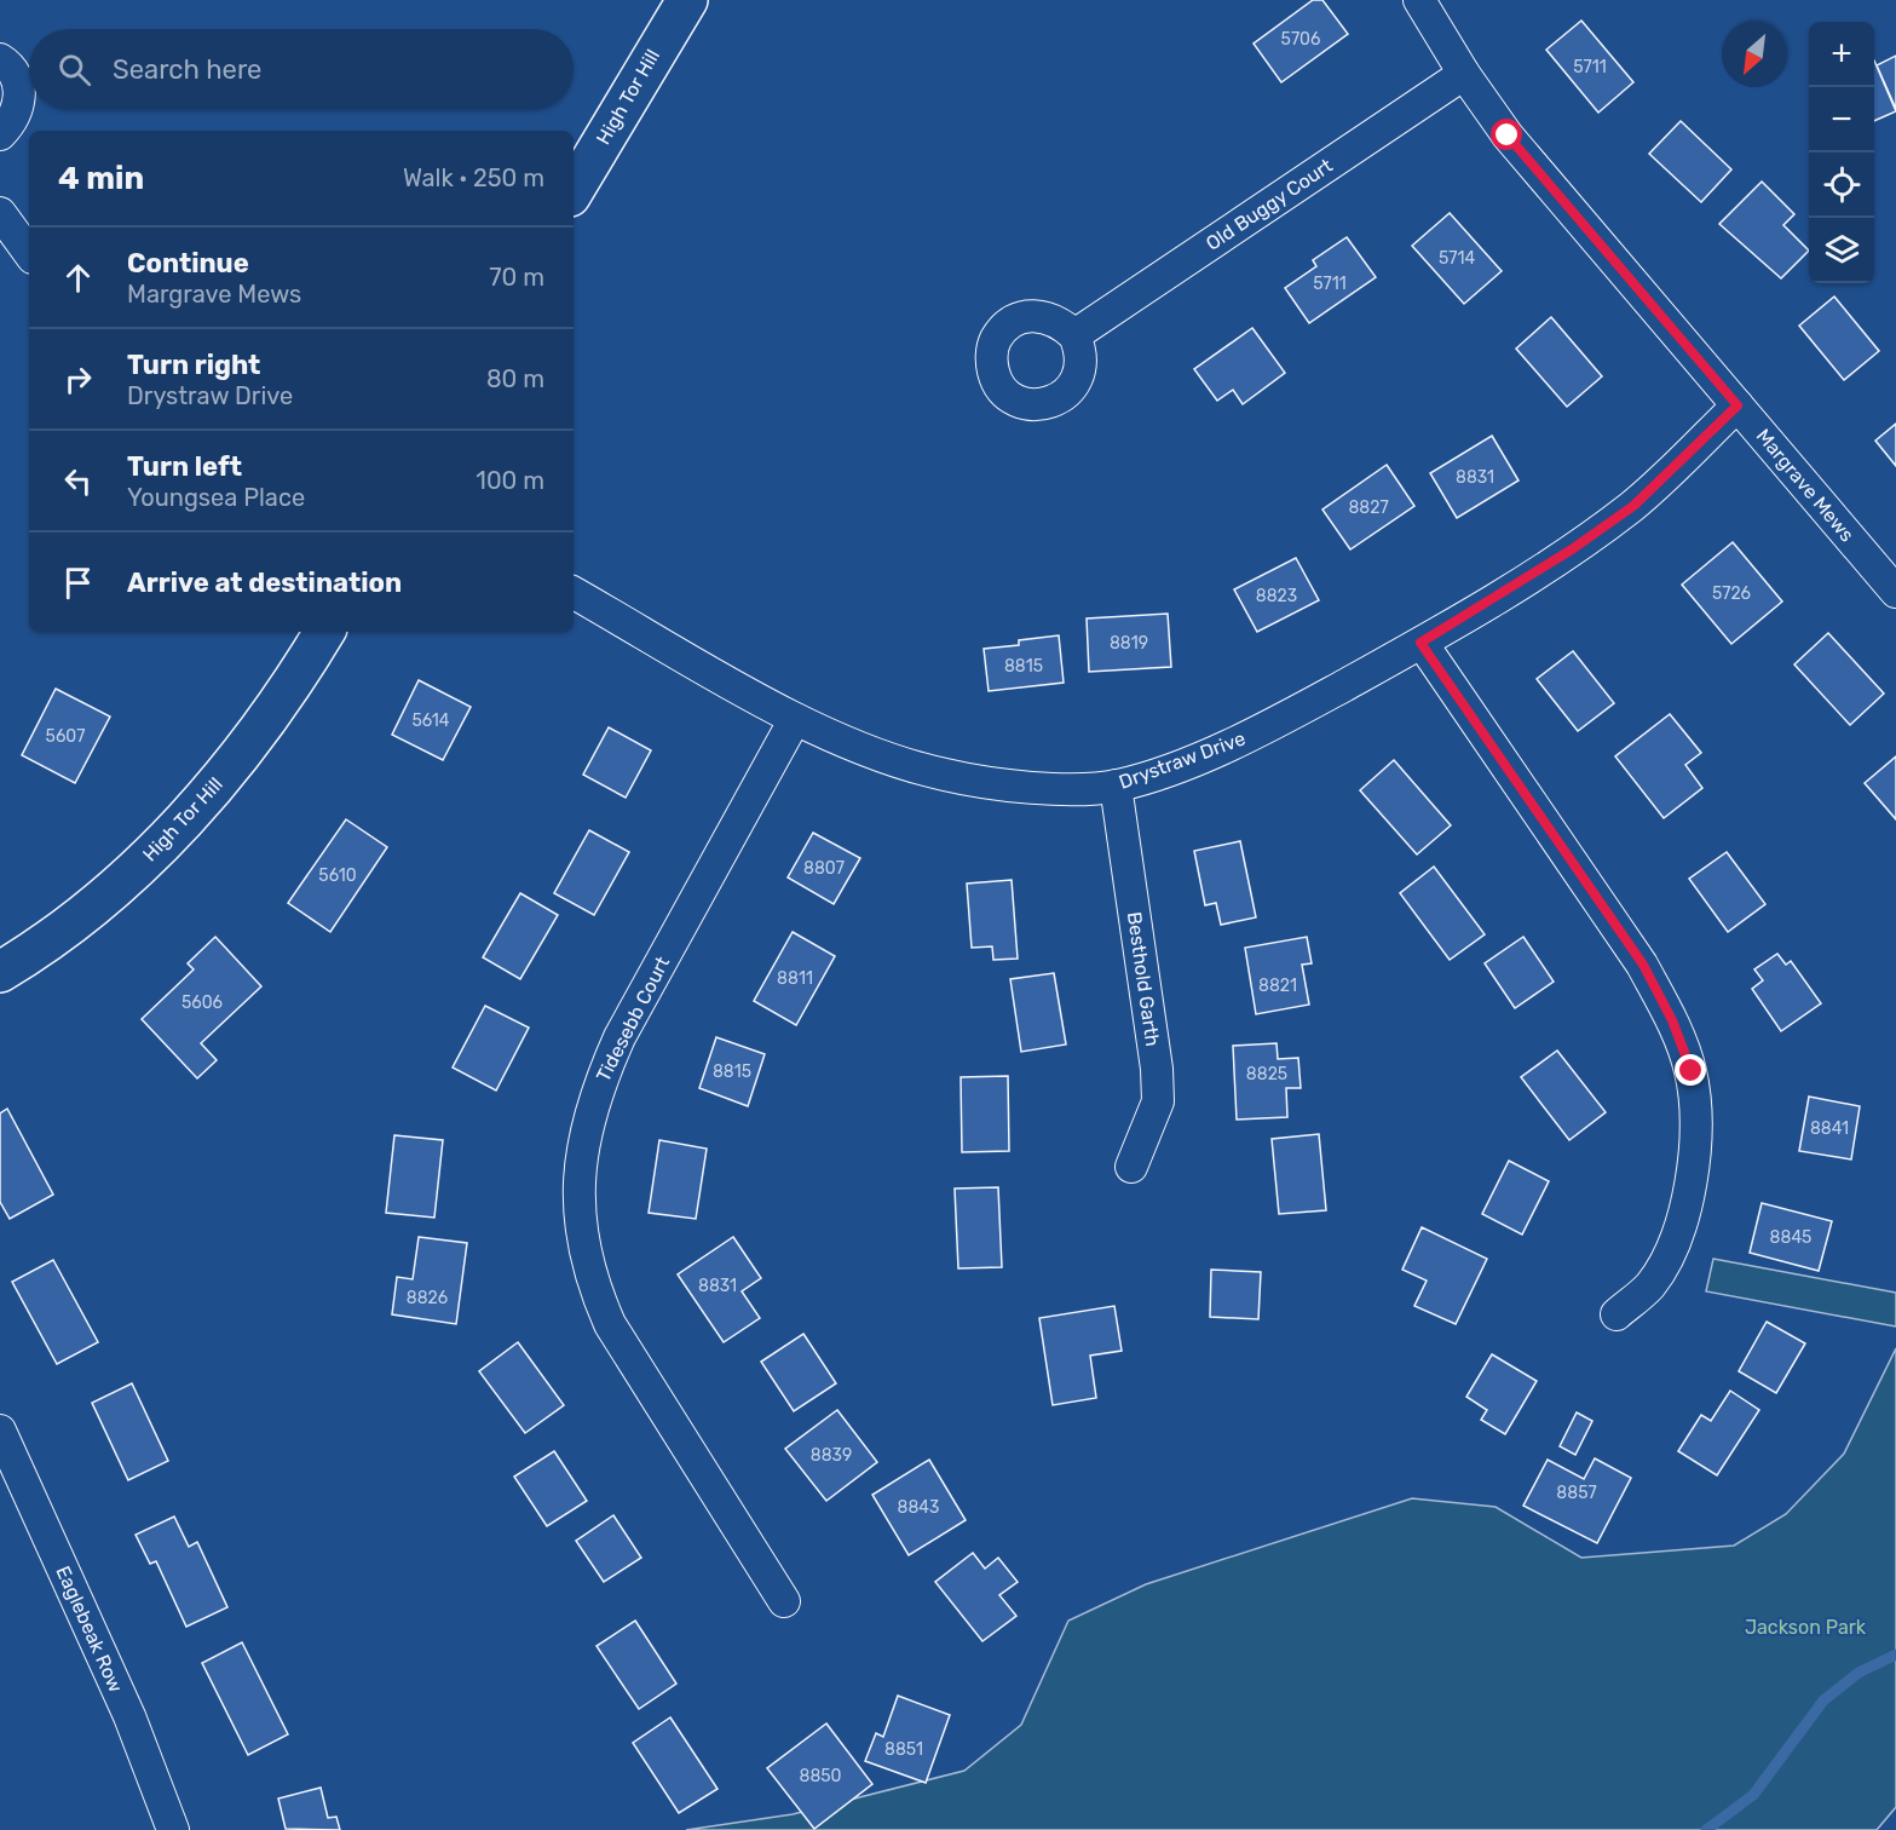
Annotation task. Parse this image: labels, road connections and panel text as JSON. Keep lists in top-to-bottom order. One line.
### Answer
{"streets":{"street":["High Tor Hill","Old Buggy Court","Margrave Mews","Drystraw Drive","Besthold Garth","Tidesebb Court","Eaglebeak Row"]},"crossings":[["Old Buggy Court","Margrave Mews"],["Margrave Mews","Drystraw Drive"],["Drystraw Drive","Besthold Garth"],["Drystraw Drive","Tidesebb Court"]],"parks":["Jackson Park"],"house_numbers":["5706","5711","5714","5711","8831","8827","5726","8823","8819","8815","5614","5607","8807","5610","8811","8821","5606","8815","8825","8841","8845","8831","8826","8839","8857","8843","8851","8850"],"north":"bottom left","page":{"map_buttons":["+","−"],"search":"Search here","heading":["4 min","Walk · 250 m"],"list":[["Continue","Margrave Mews","70 m"],["Turn right","Drystraw Drive","80 m"],["Turn left","Youngsea Place","100 m"],"Arrive at destination"]}}
